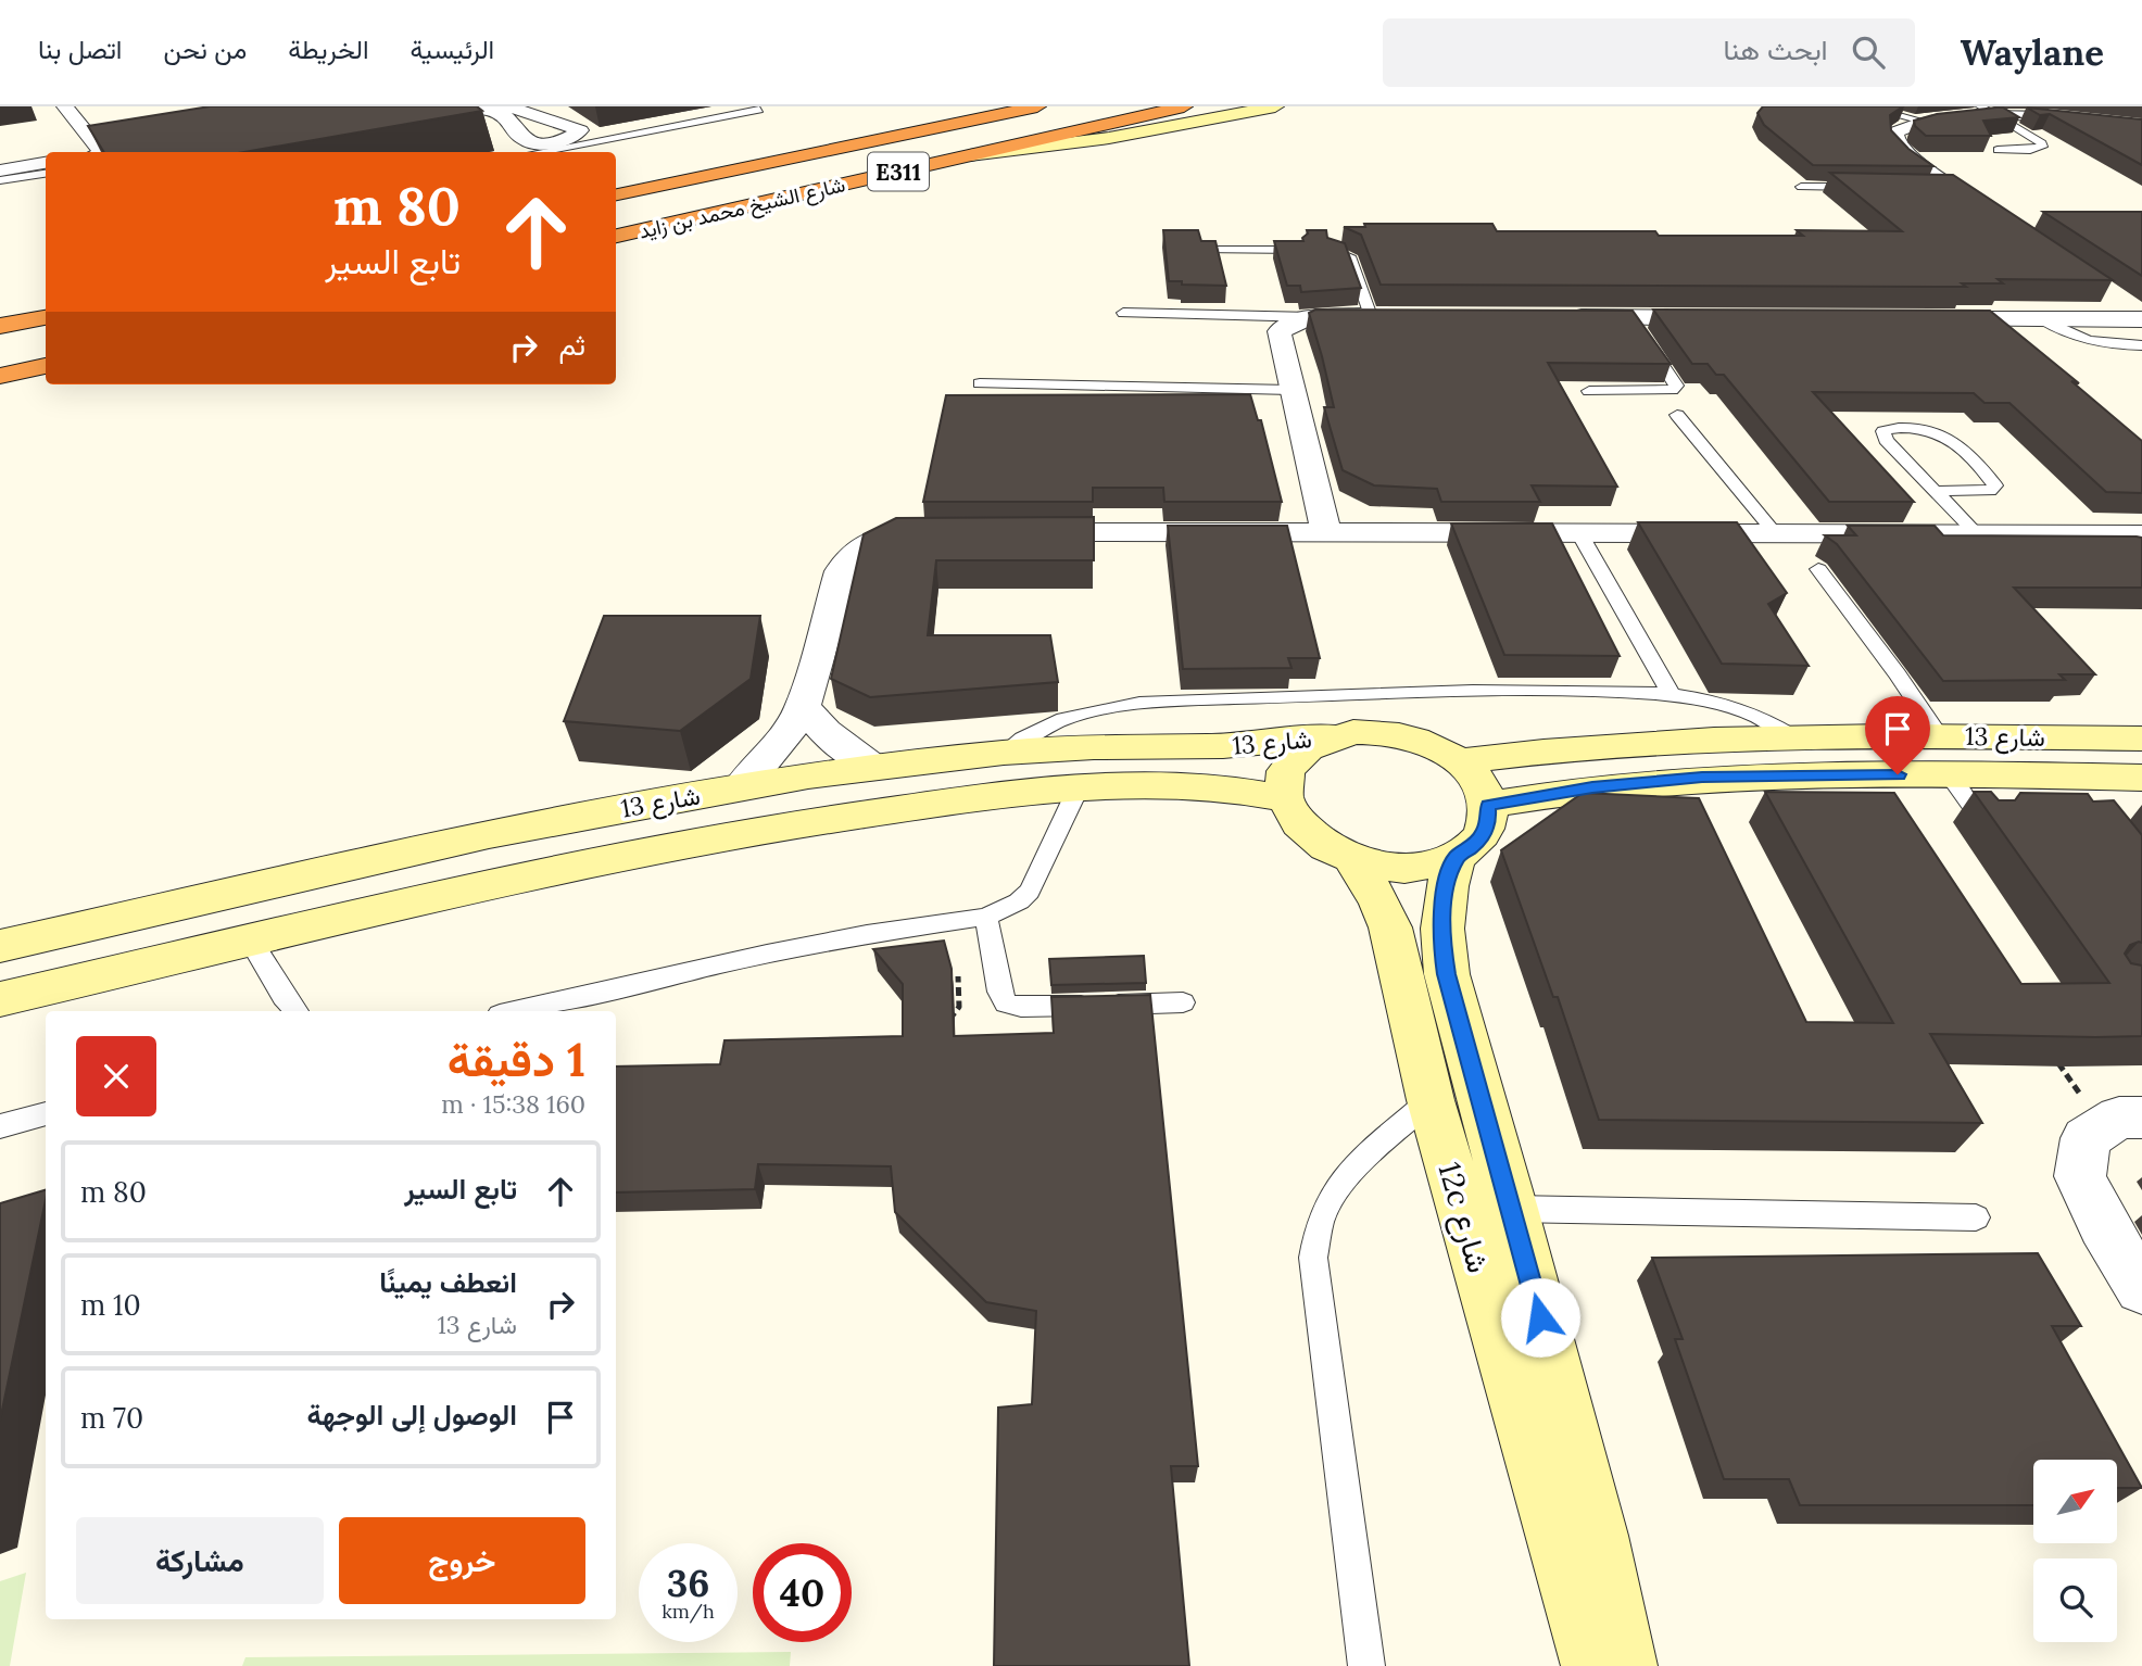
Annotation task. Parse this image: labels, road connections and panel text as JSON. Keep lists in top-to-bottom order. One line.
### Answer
{"streets":{"highway":["E311","شارع الشيخ محمد بن زايد"],"street":["شارع 13","12c شارع"]},"crossings":[["شارع 13","12c شارع"]],"north":"top right","page":{"header":"Waylane","search":"ابحث هنا","nav":["الرئيسية","الخريطة","من نحن","اتصل بنا"],"turn":["80 m","تابع السير"],"then":"ثم","heading":["1 دقيقة","160 m · 15:38"],"list":[{"name":"تابع السير","value":"80 m"},{"name":"انعطف يمينًا","note":"شارع 13","value":"10 m"},{"name":"الوصول إلى الوجهة","value":"70 m"}],"buttons":["خروج","مشاركة"],"speed":"36 km/h","limit":"40"}}
